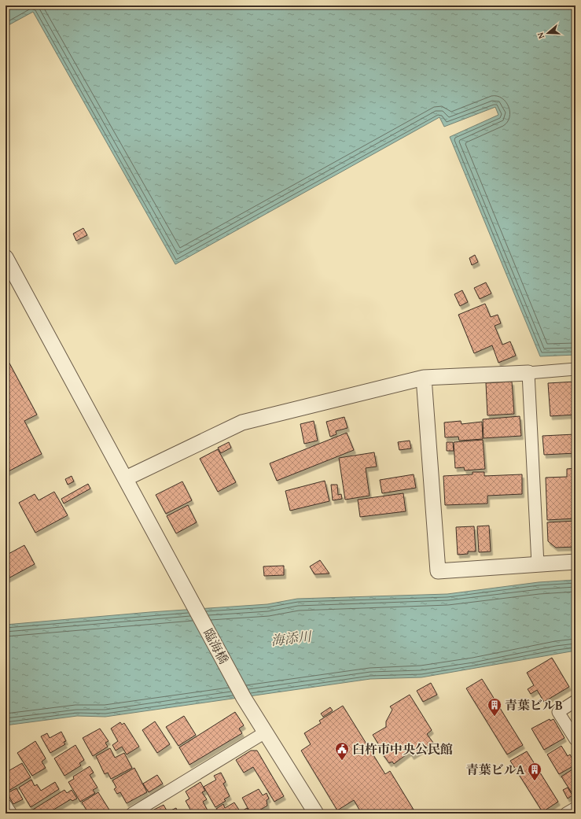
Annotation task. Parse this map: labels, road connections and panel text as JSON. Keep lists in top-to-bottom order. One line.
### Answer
{"streets":{"street":["臨海橋"]},"water":["海添川"],"places":{"building":["青葉ビルB","青葉ビルA"],"public building":["臼杵市中央公民館"]},"north":"left"}
